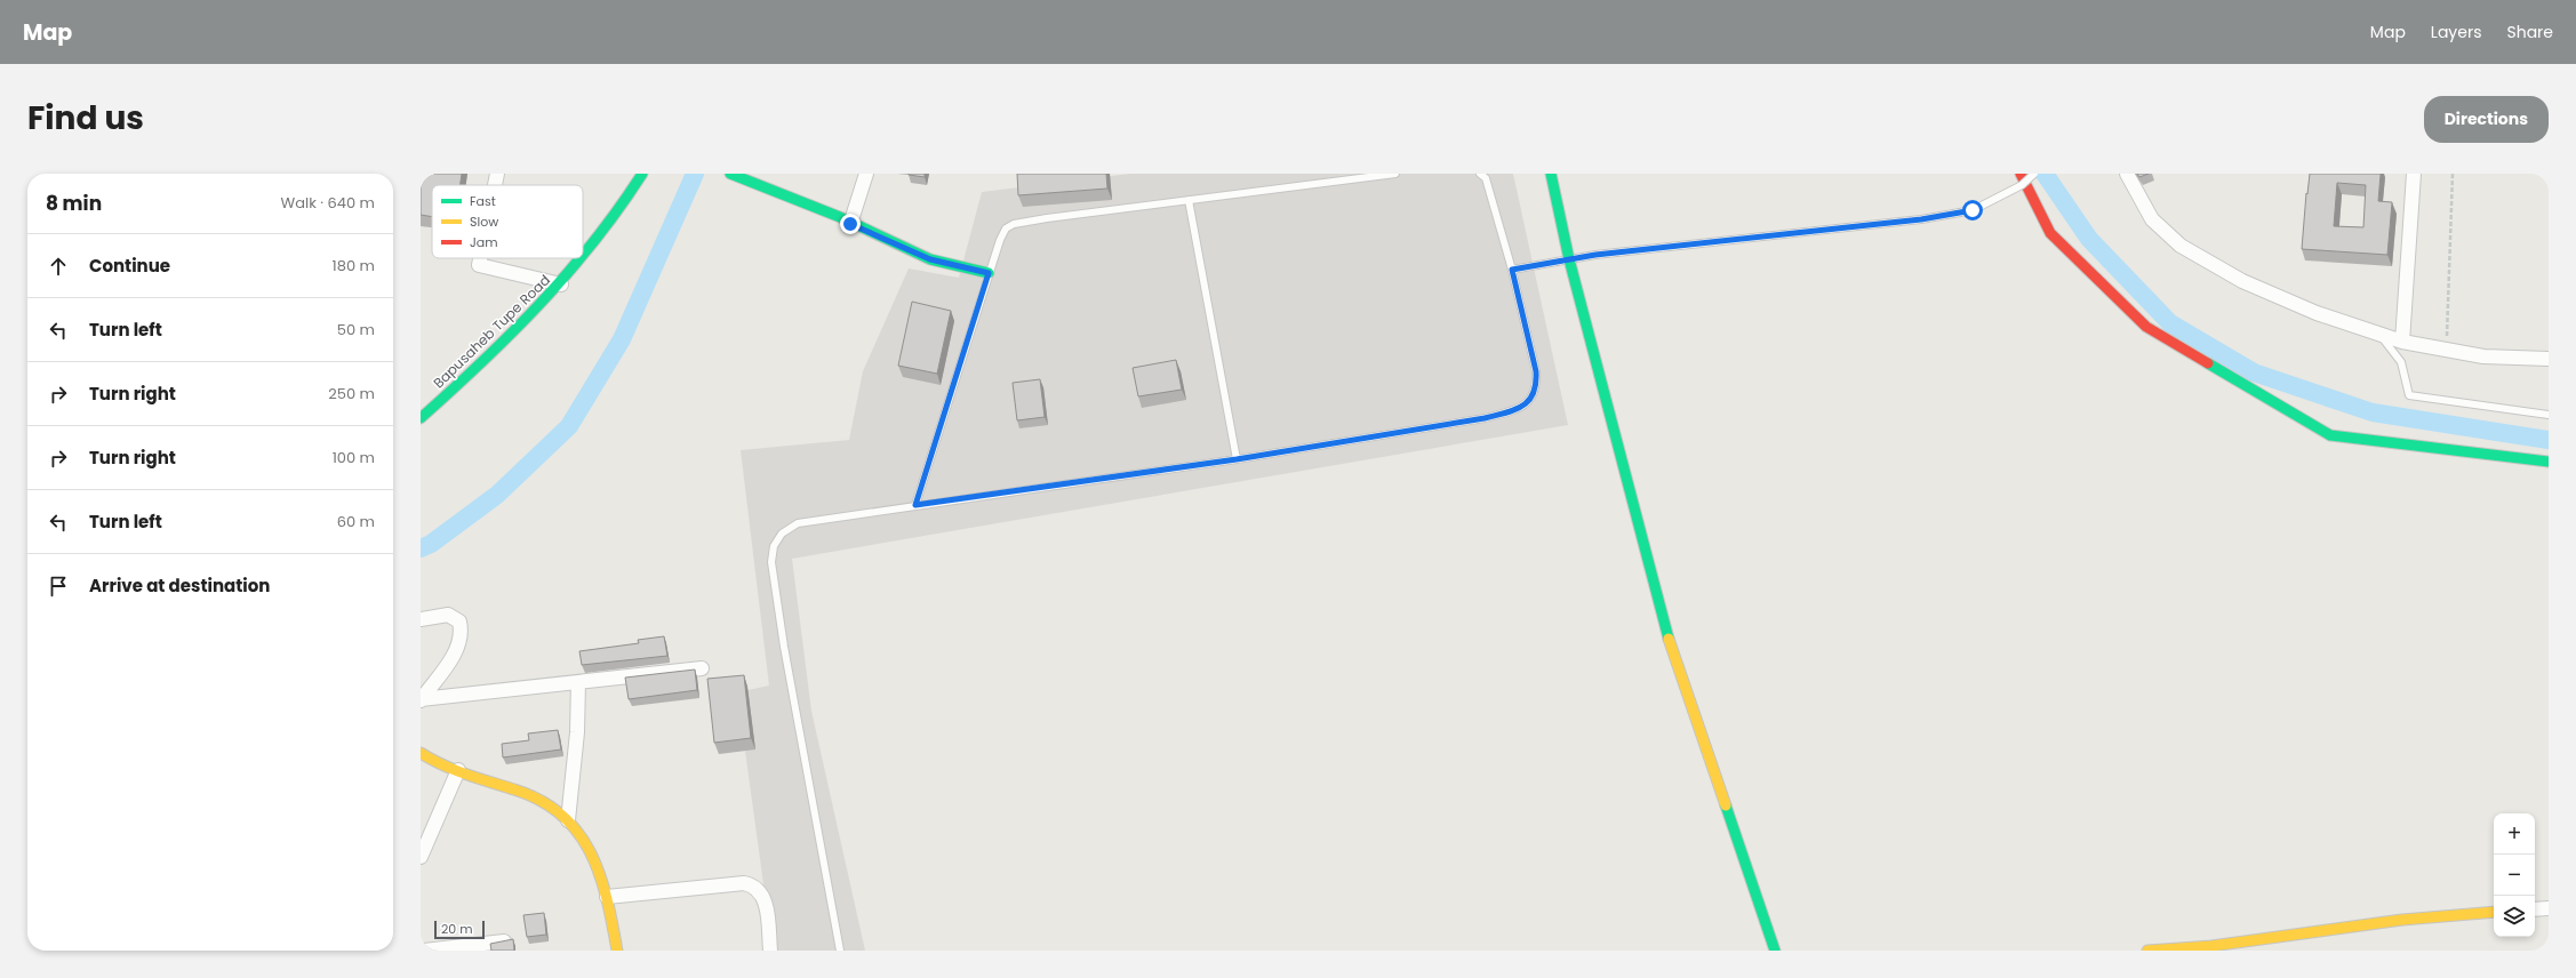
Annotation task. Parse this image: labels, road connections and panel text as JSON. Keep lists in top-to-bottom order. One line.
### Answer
{"streets":{"street":["Bapusaheb Tupe Road"]},"legend":["Fast","Slow","Jam"],"scale_bar":"20 m","page":{"header":"Map","nav":["Map","Layers","Share"],"title":"Find us","buttons":"Directions","heading":["8 min","Walk · 640 m"],"list":[["Continue","180 m"],["Turn left","50 m"],["Turn right","250 m"],["Turn right","100 m"],["Turn left","60 m"],"Arrive at destination"],"map_buttons":["+","−"],"scale":"20 m"}}
